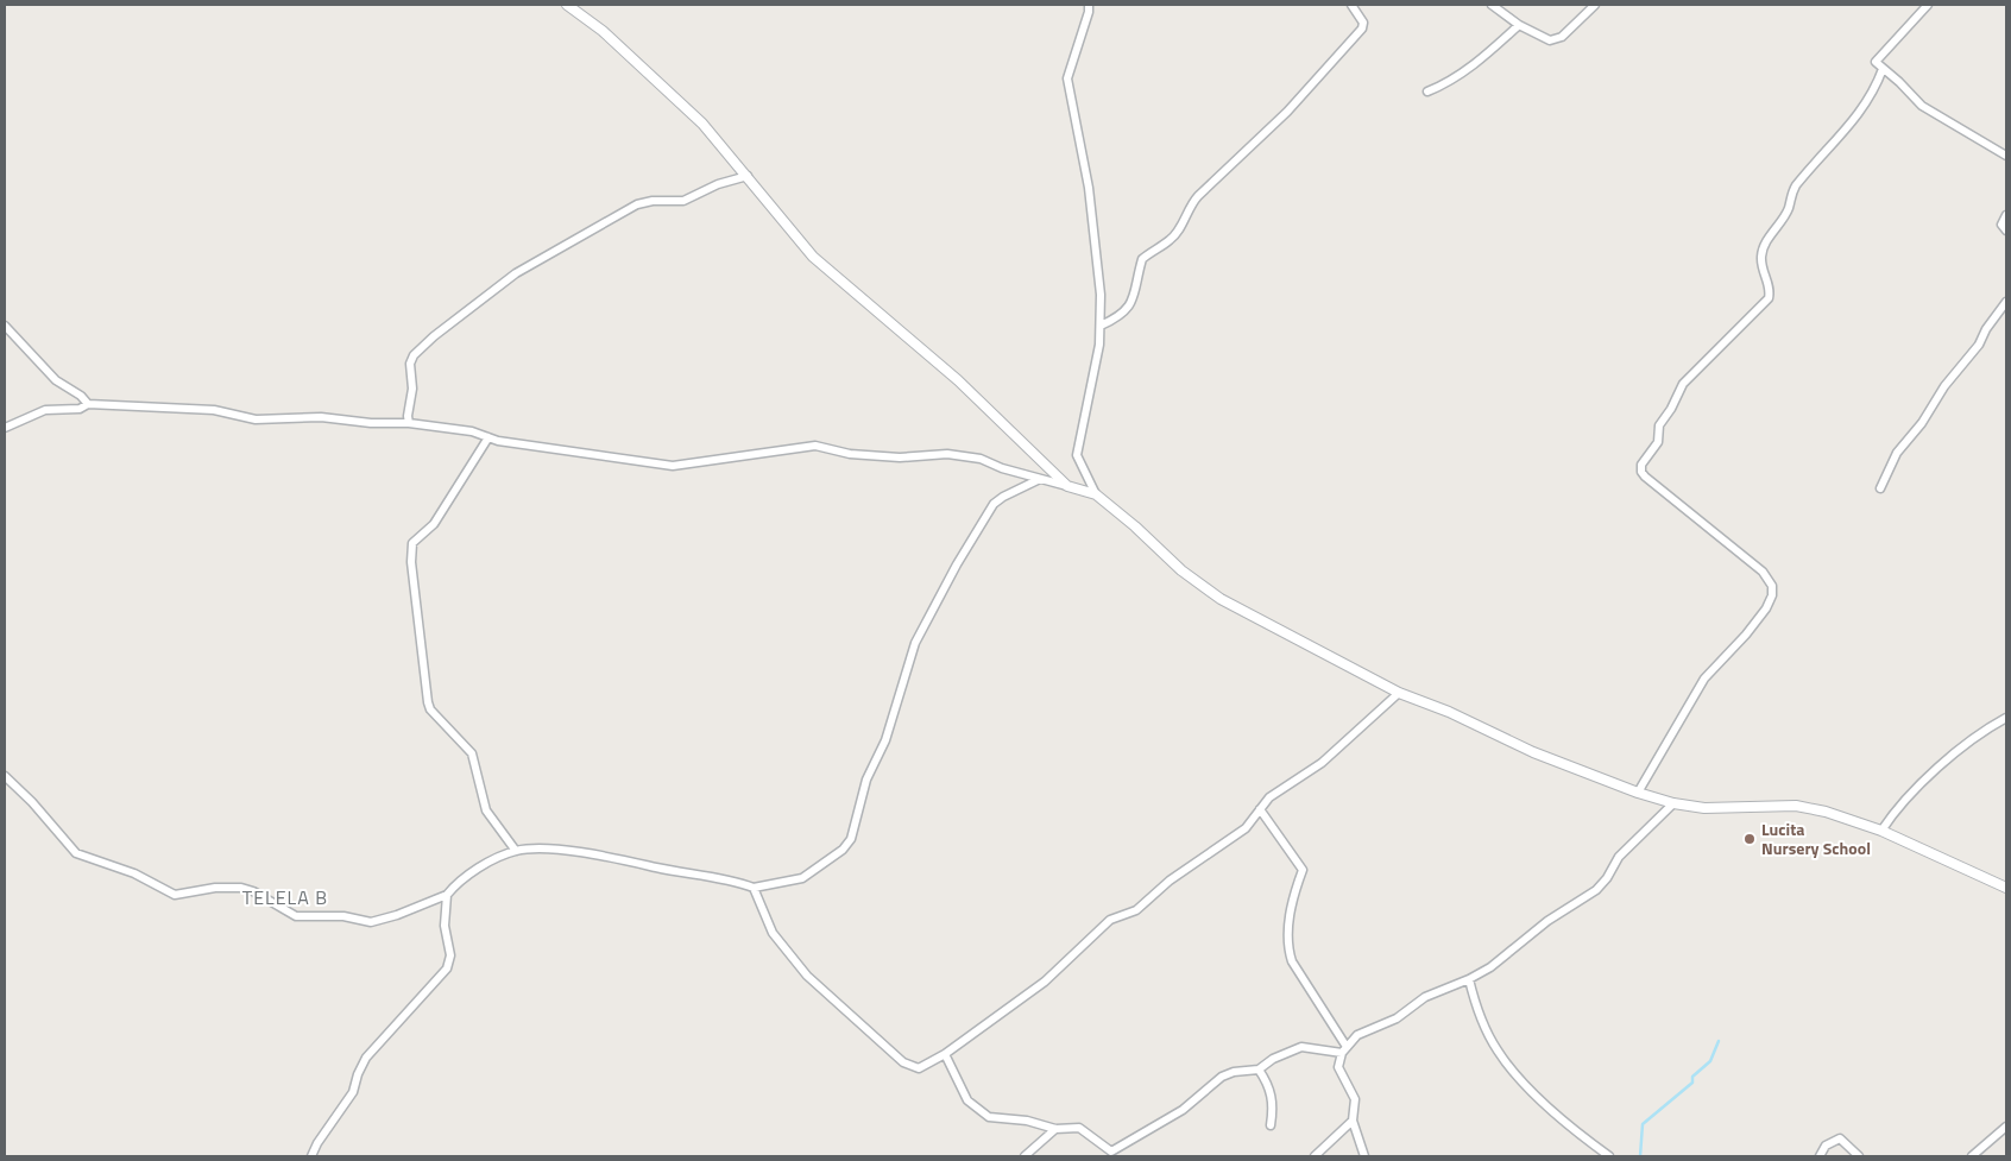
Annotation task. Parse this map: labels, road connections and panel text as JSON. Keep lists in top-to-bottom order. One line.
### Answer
{"districts":["TELELA B"],"places":["Lucita Nursery School"]}
